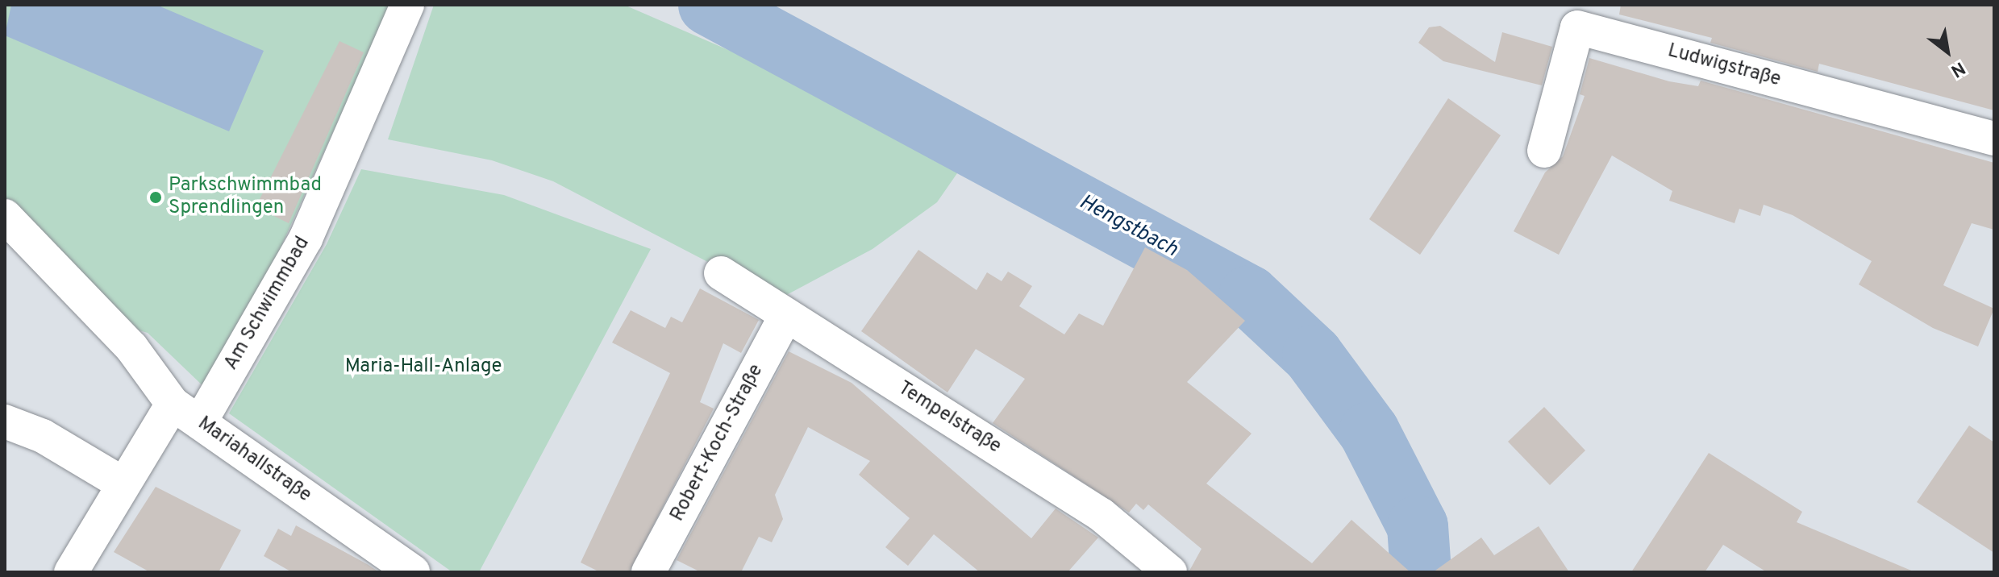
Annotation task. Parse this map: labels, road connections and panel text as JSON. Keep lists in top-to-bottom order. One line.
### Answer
{"streets":{"street":["Ludwigstraße","Am Schwimmbad","Tempelstraße","Robert-Koch-Straße","Mariahallstraße"]},"crossings":[["Am Schwimmbad","Mariahallstraße"],["Tempelstraße","Robert-Koch-Straße"]],"water":["Hengstbach"],"parks":["Maria-Hall-Anlage"],"places":["Parkschwimmbad Sprendlingen"],"north":"bottom right"}
